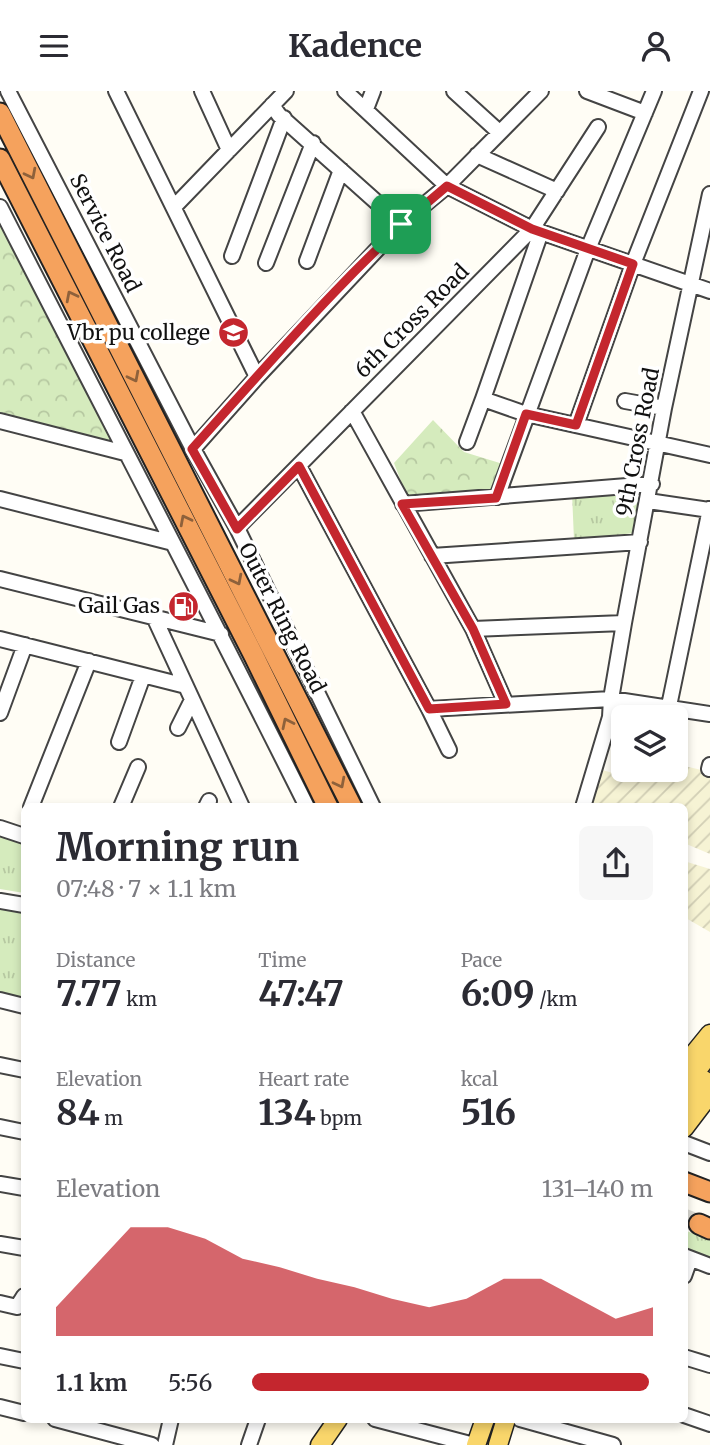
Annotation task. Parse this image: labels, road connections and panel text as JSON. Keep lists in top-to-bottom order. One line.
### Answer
{"streets":{"highway":["Outer Ring Road"],"street":["Service Road","6th Cross Road","9th Cross Road"]},"crossings":[["Service Road","6th Cross Road"]],"places":{"school or university":["Vbr pu college"],"fuel station":["Gail Gas"]},"page":{"header":"Kadence","heading":["Morning run","07:48 · 7 × 1.1 km"],"stats":[["Distance","7.77 km"],["Time","47:47"],["Pace","6:09 /km"],["Elevation","84 m"],["Heart rate","134 bpm"],["kcal","516"]],"chart":["Elevation","131–140 m"],"list":[{"name":"1.1 km","note":"5:56"}]}}
